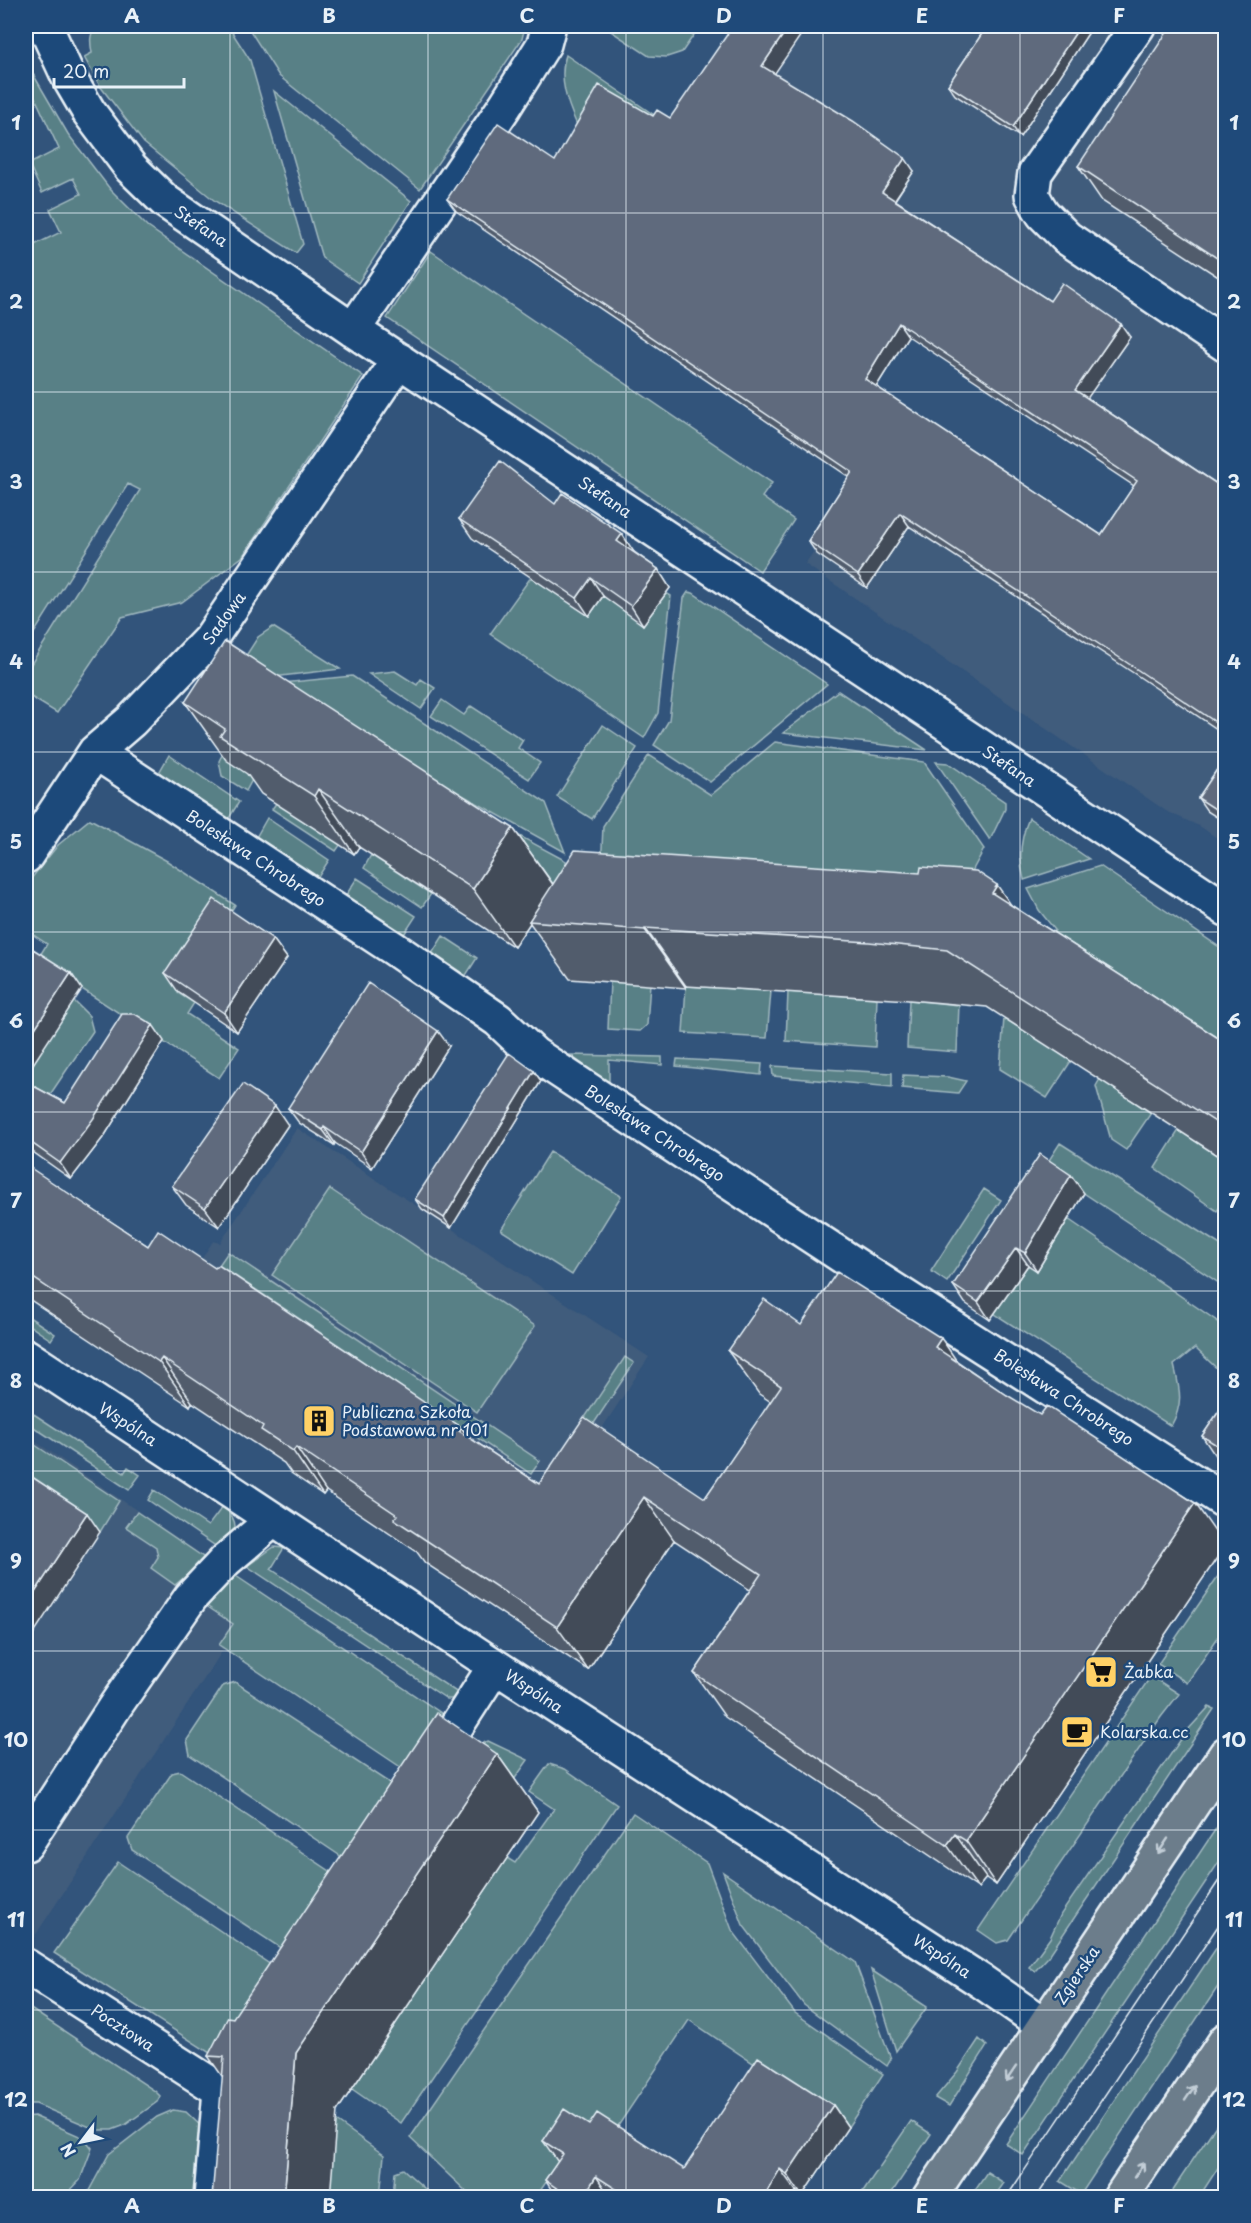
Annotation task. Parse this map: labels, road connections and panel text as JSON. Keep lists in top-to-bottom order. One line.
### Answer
{"streets":{"main road":["Zgierska"],"street":["Stefana","Sadowa","Bolesława Chrobrego","Wspólna","Pocztowa"]},"crossings":[["Stefana","Sadowa"],["Sadowa","Bolesława Chrobrego"],["Wspólna","Zgierska"]],"places":{"building":["Publiczna Szkoła Podstawowa nr 101"],"supermarket":["Żabka"],"cafe":["Kolarska.cc"]},"scale_bar":"20 m","north":"bottom left","grid":{"columns":["A","B","C","D","E","F"],"rows":["1","2","3","4","5","6","7","8","9","10","11","12"]}}
